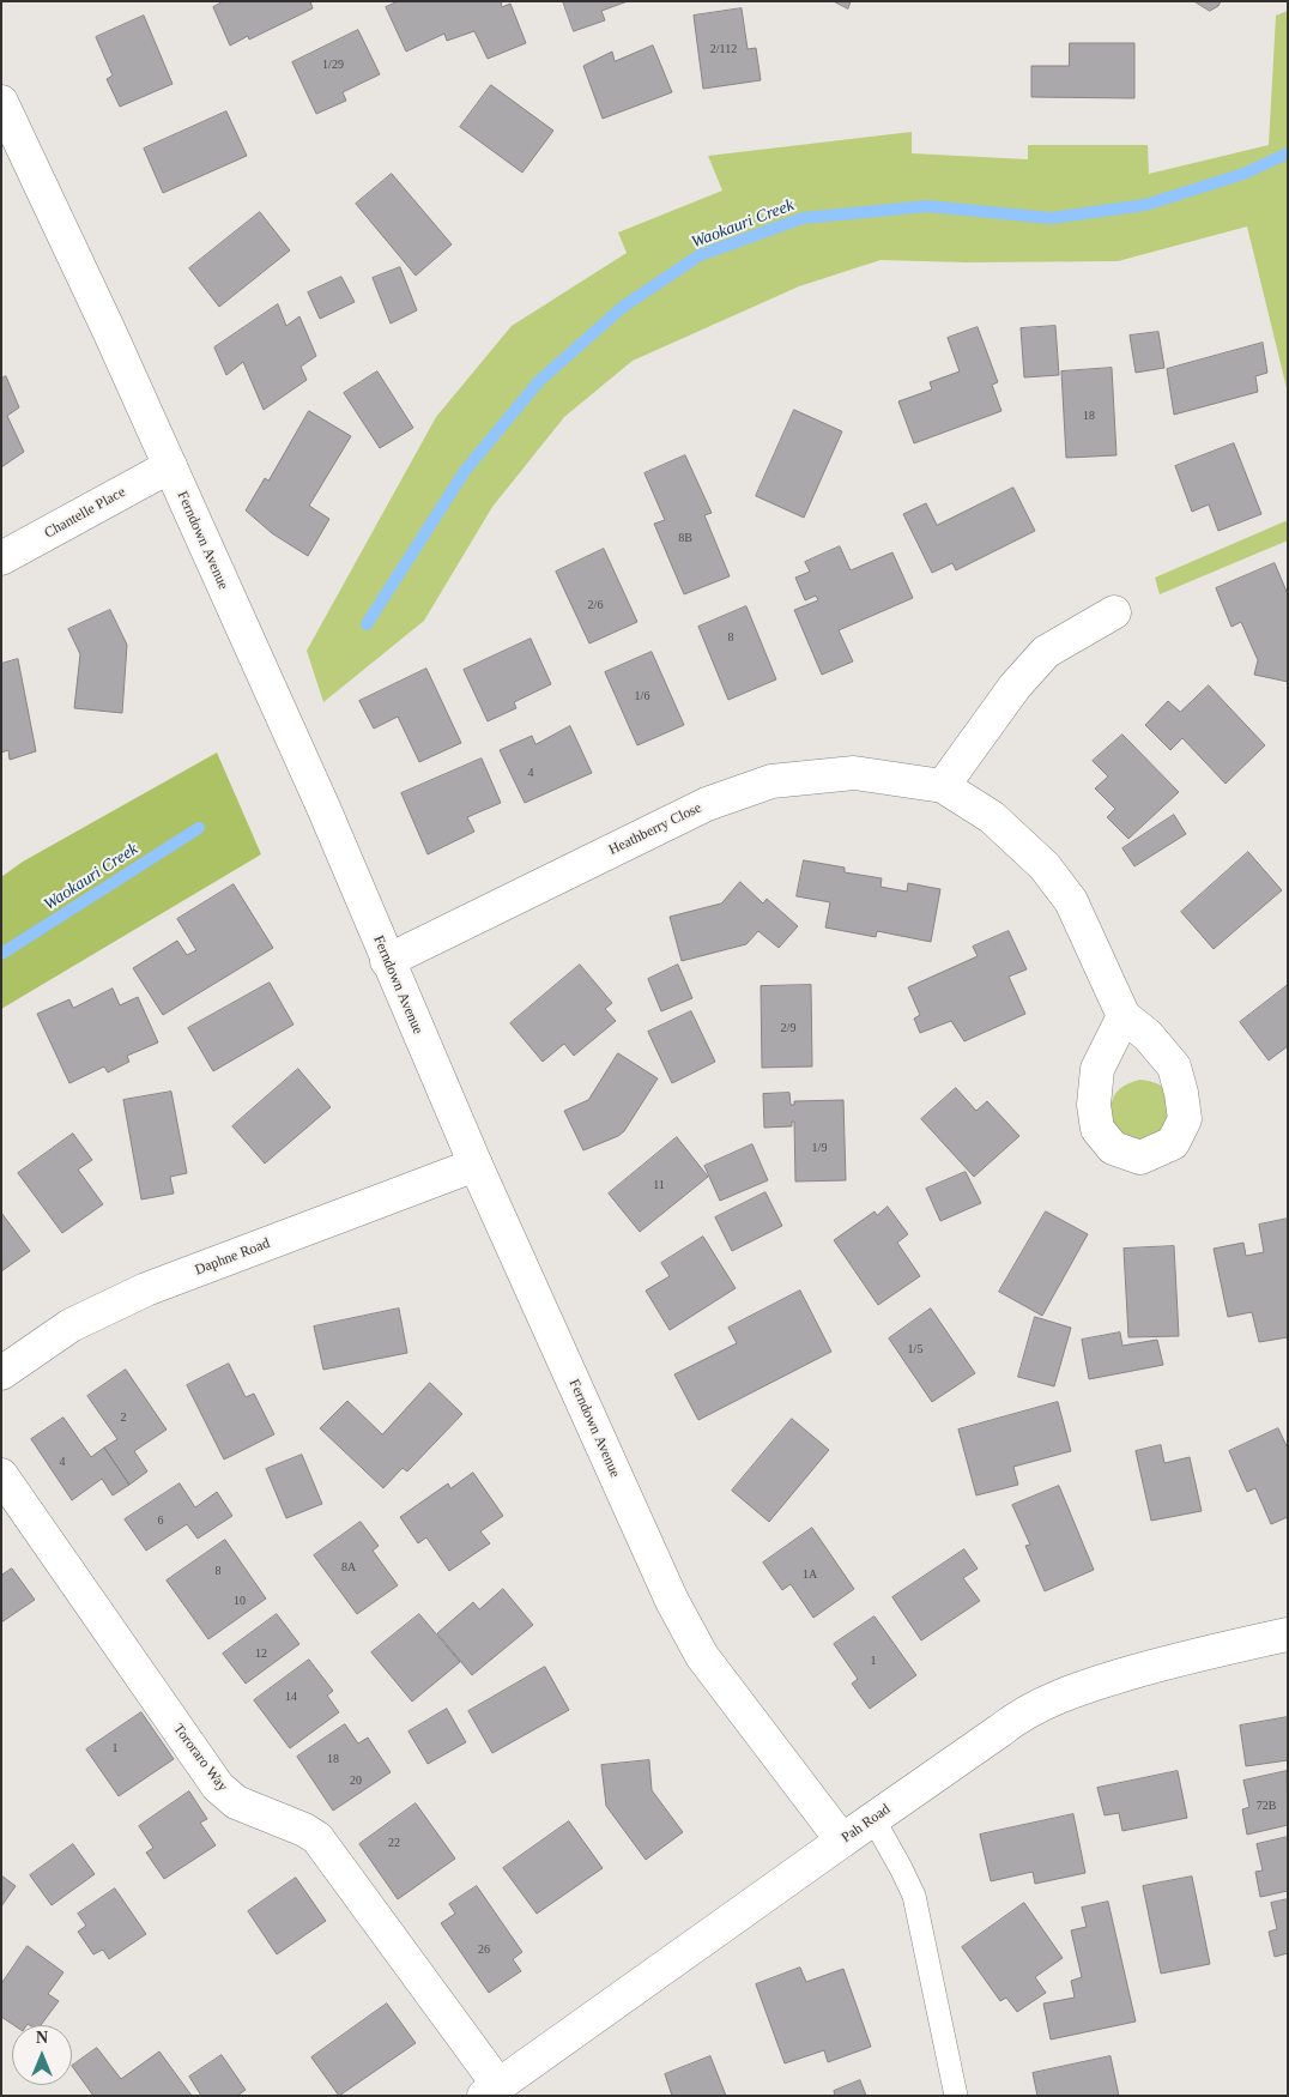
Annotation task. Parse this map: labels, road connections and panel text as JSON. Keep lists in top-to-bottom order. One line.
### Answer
{"streets":{"street":["Chantelle Place","Ferndown Avenue","Heathberry Close","Daphne Road","Tororaro Way","Pah Road"]},"crossings":[["Chantelle Place","Ferndown Avenue"],["Ferndown Avenue","Heathberry Close"],["Ferndown Avenue","Daphne Road"],["Ferndown Avenue","Pah Road"],["Tororaro Way","Pah Road"]],"water":["Waokauri Creek"],"house_numbers":["2/112","1/29","18","8B","2/6","8","1/6","4","2/9","1/9","11","1/5","2","4","6","8A","8","1A","10","12","1","14","1","18","20","72B","22","26"],"north":"top"}
